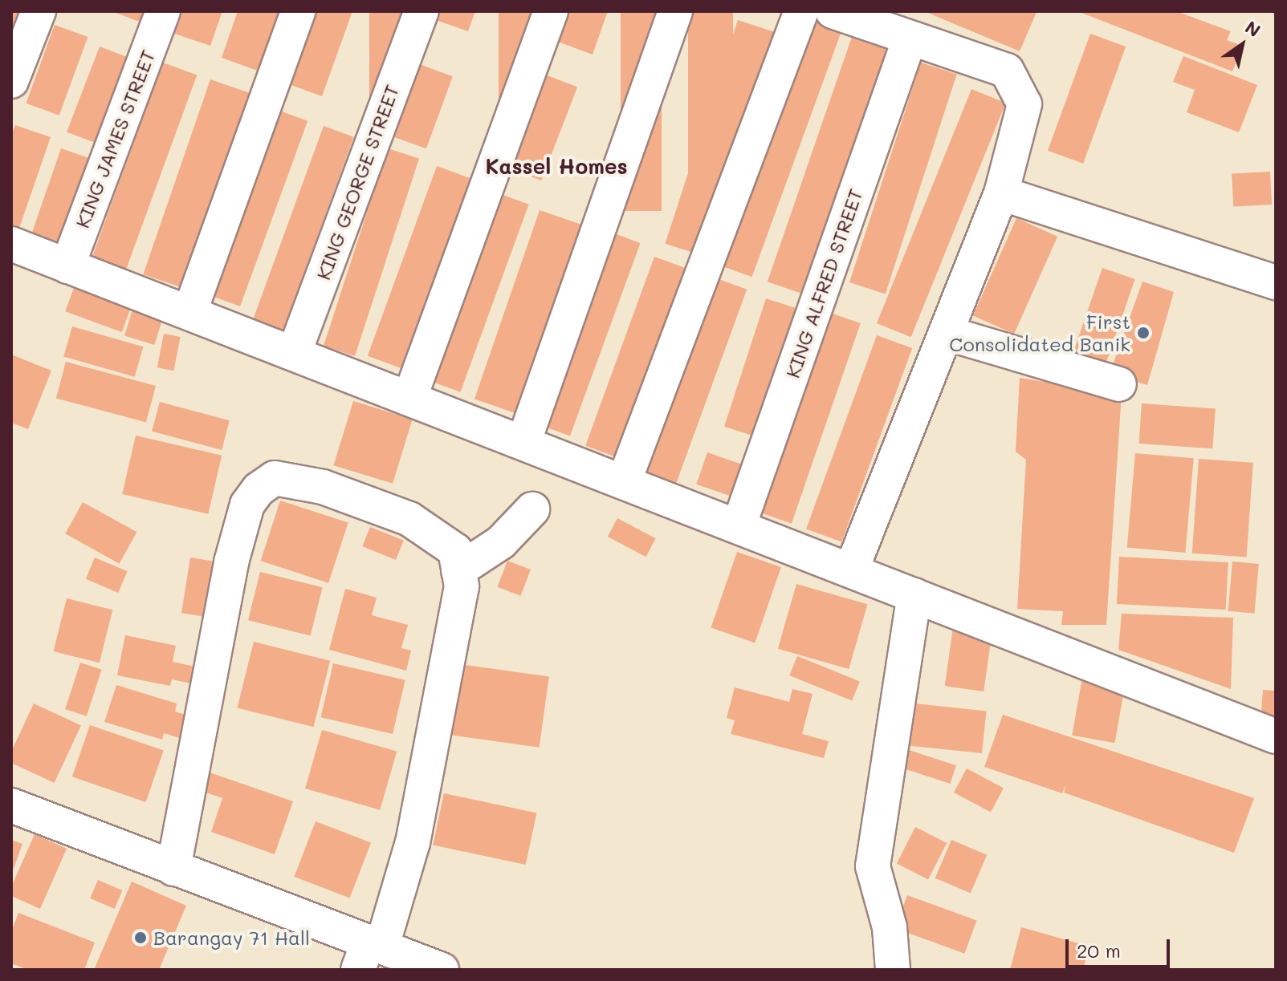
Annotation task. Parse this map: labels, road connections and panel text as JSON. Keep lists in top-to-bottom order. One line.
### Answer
{"streets":{"street":["KING JAMES STREET","KING GEORGE STREET","KING ALFRED STREET"]},"districts":["Kassel Homes"],"places":["First Consolidated Banik","Barangay 71 Hall"],"scale_bar":"20 m","north":"top right"}
